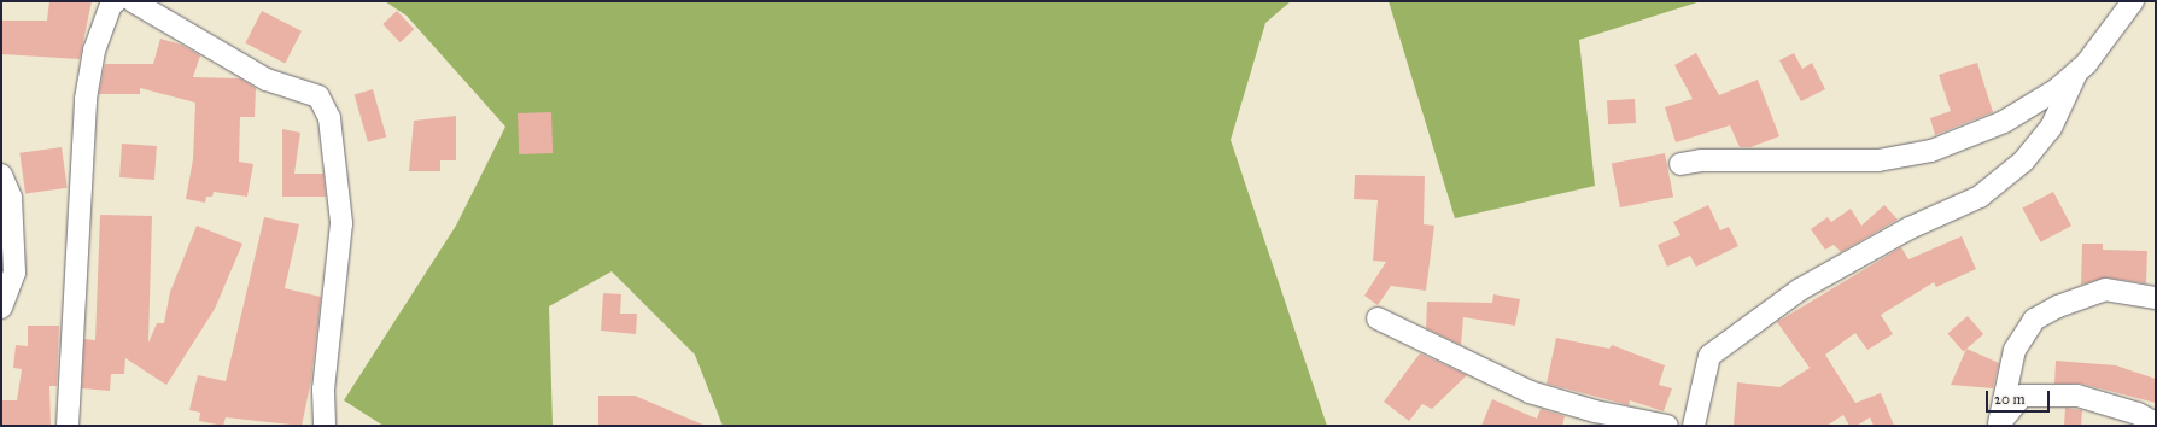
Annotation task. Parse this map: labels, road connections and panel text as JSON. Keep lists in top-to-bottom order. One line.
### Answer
{"scale_bar":"20 m"}
